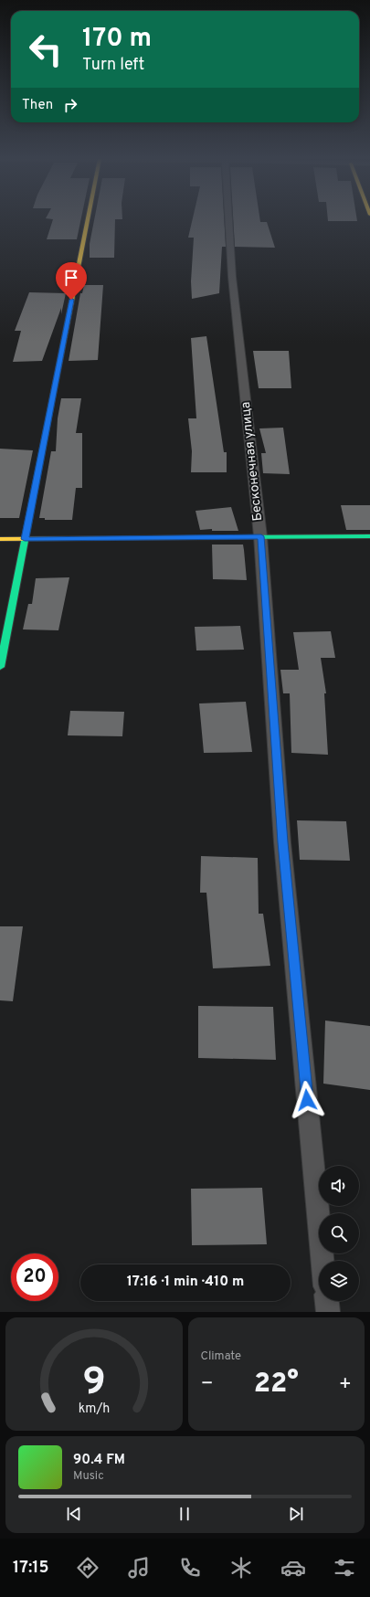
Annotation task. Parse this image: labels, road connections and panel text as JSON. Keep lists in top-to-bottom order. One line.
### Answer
{"streets":{"lane":["Бесконечная улица"]},"page":{"turn":["170 m","Turn left"],"then":"Then","limit":"20","trip":"17:16 · 1 min · 410 m","tile":"Climate","heat":["−","22°","+"],"song":["90.4 FM","Music"],"tabs":"17:15","gauge":["9","km/h"]}}
